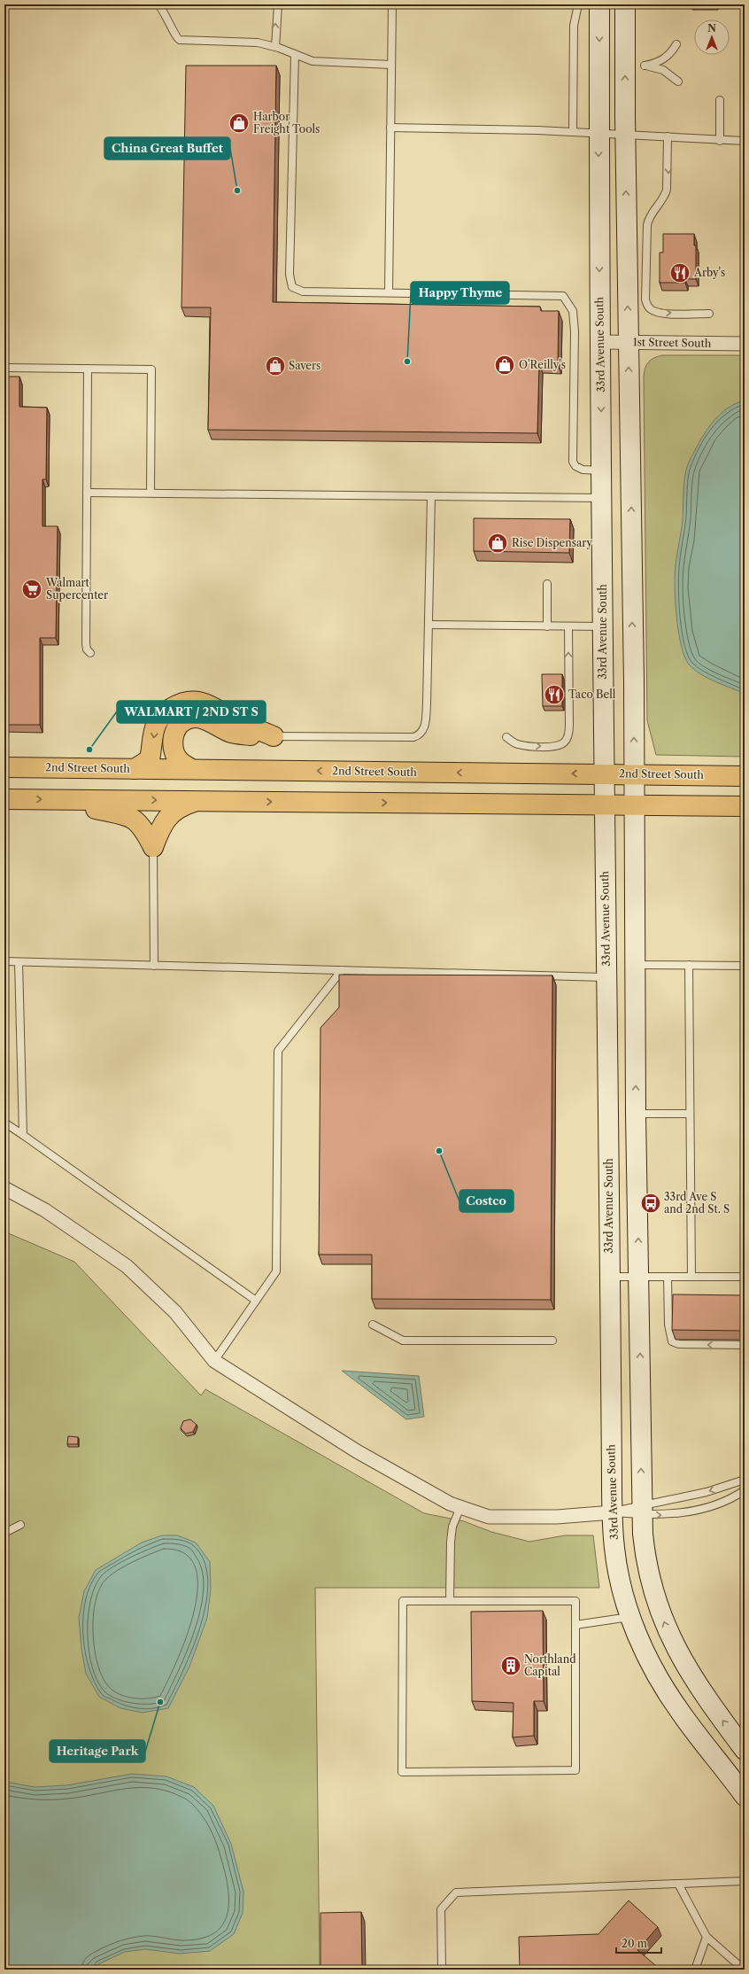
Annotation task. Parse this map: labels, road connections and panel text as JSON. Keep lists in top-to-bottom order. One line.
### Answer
{"streets":{"main road":["33rd Avenue South","2nd Street South"],"street":["1st Street South"]},"crossings":[["1st Street South","33rd Avenue South"],["33rd Avenue South","2nd Street South"]],"places":{"shop":["Harbor Freight Tools","O'Reilly's","Savers","Rise Dispensary"],"other":["China Great Buffet","Happy Thyme","WALMART / 2ND ST S","Costco","Heritage Park"],"restaurant":["Arby's","Taco Bell"],"supermarket":["Walmart Supercenter"],"bus stop":["33rd Ave S and 2nd St. S"],"building":["Northland Capital"]},"scale_bar":"20 m","north":"top"}
